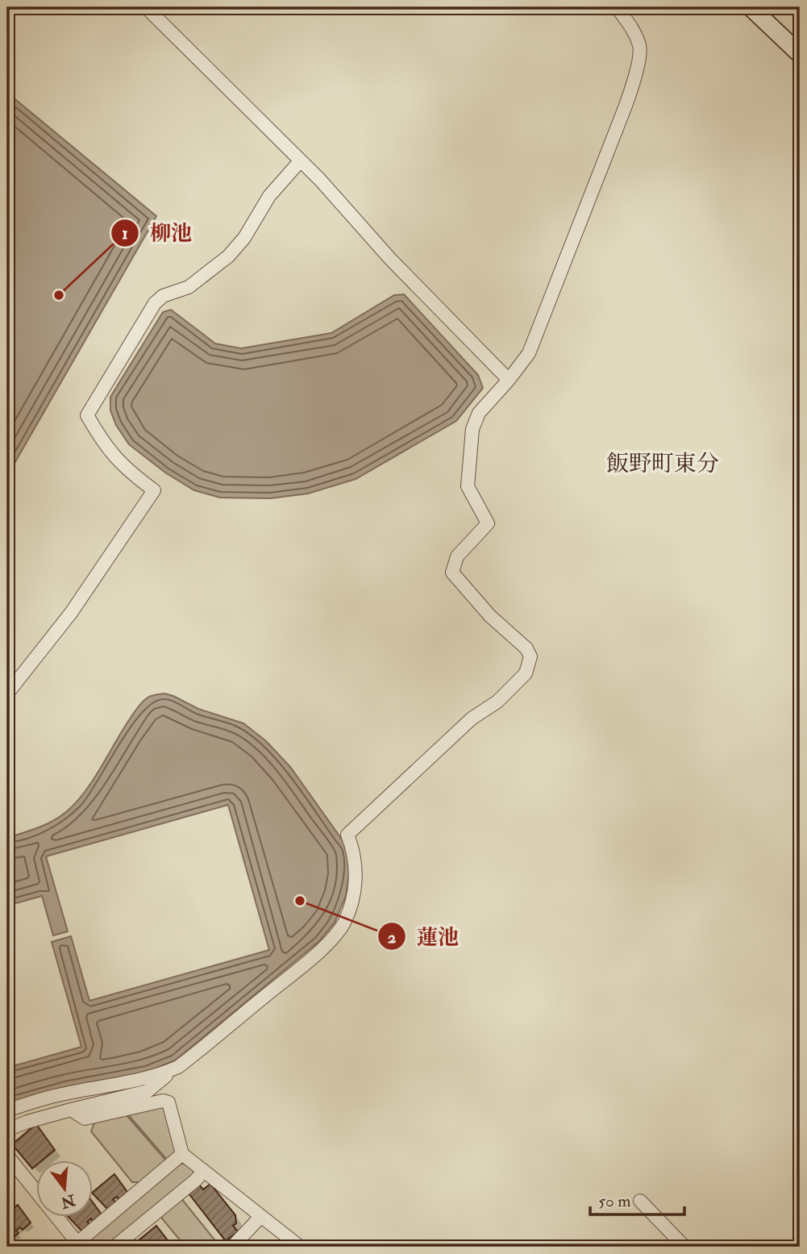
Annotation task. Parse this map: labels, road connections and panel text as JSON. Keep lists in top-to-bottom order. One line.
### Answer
{"districts":["飯野町東分"],"places":["柳池","蓮池"],"scale_bar":"50 m","north":"bottom"}
